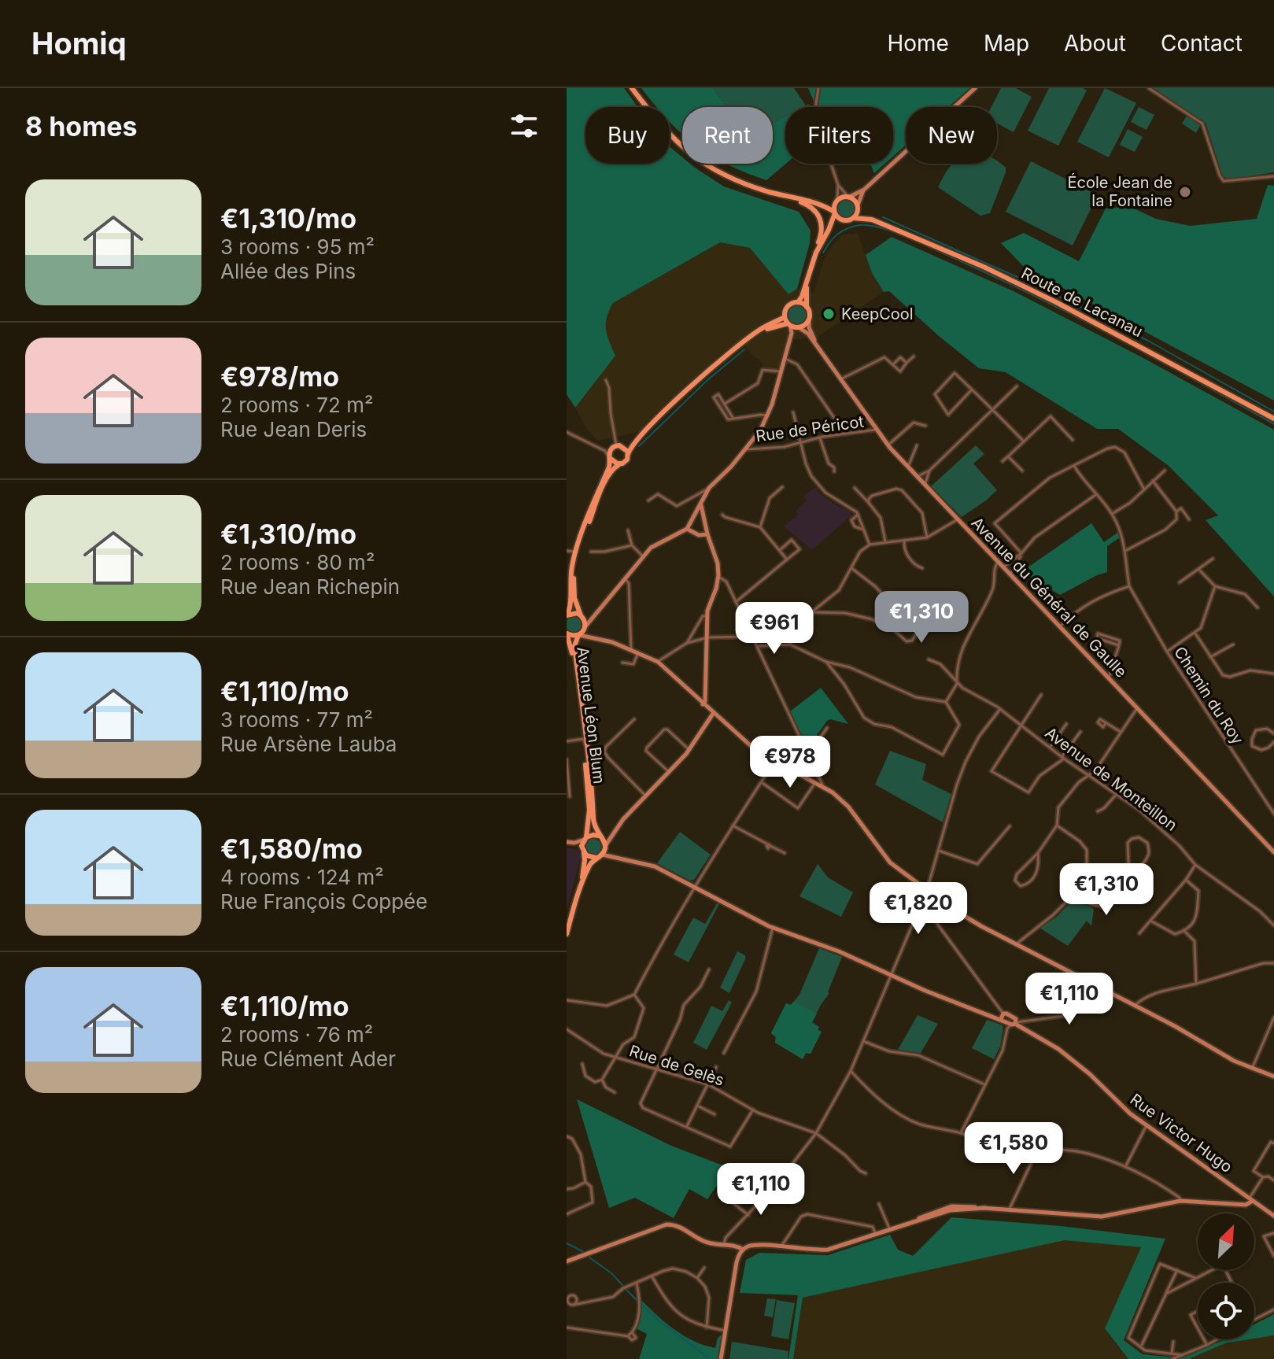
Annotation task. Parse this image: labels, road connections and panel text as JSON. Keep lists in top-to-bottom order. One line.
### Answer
{"streets":{"main road":["Route de Lacanau","Avenue Léon Blum"],"street":["Rue de Péricot","Avenue du Général de Gaulle","Chemin du Roy","Avenue de Monteillon","Rue de Gelès","Rue Victor Hugo"]},"crossings":[["Rue de Péricot","Avenue du Général de Gaulle"],["Avenue Léon Blum","Rue Victor Hugo"]],"places":["École Jean de la Fontaine","KeepCool"],"north":"top right","page":{"header":"Homiq","nav":["Home","Map","About","Contact"],"heading":"8 homes","chip":["Buy","Rent","Filters","New"],"list":[{"name":"€1,310/mo","note":"3 rooms · 95 m² · Allée des Pins"},{"name":"€978/mo","note":"2 rooms · 72 m² · Rue Jean Deris"},{"name":"€1,310/mo","note":"2 rooms · 80 m² · Rue Jean Richepin"},{"name":"€1,110/mo","note":"3 rooms · 77 m² · Rue Arsène Lauba"},{"name":"€1,580/mo","note":"4 rooms · 124 m² · Rue François Coppée"},{"name":"€1,110/mo","note":"2 rooms · 76 m² · Rue Clément Ader"}],"price":["€1,310","€961","€978","€1,310","€1,820","€1,110","€1,580","€1,110"]}}
